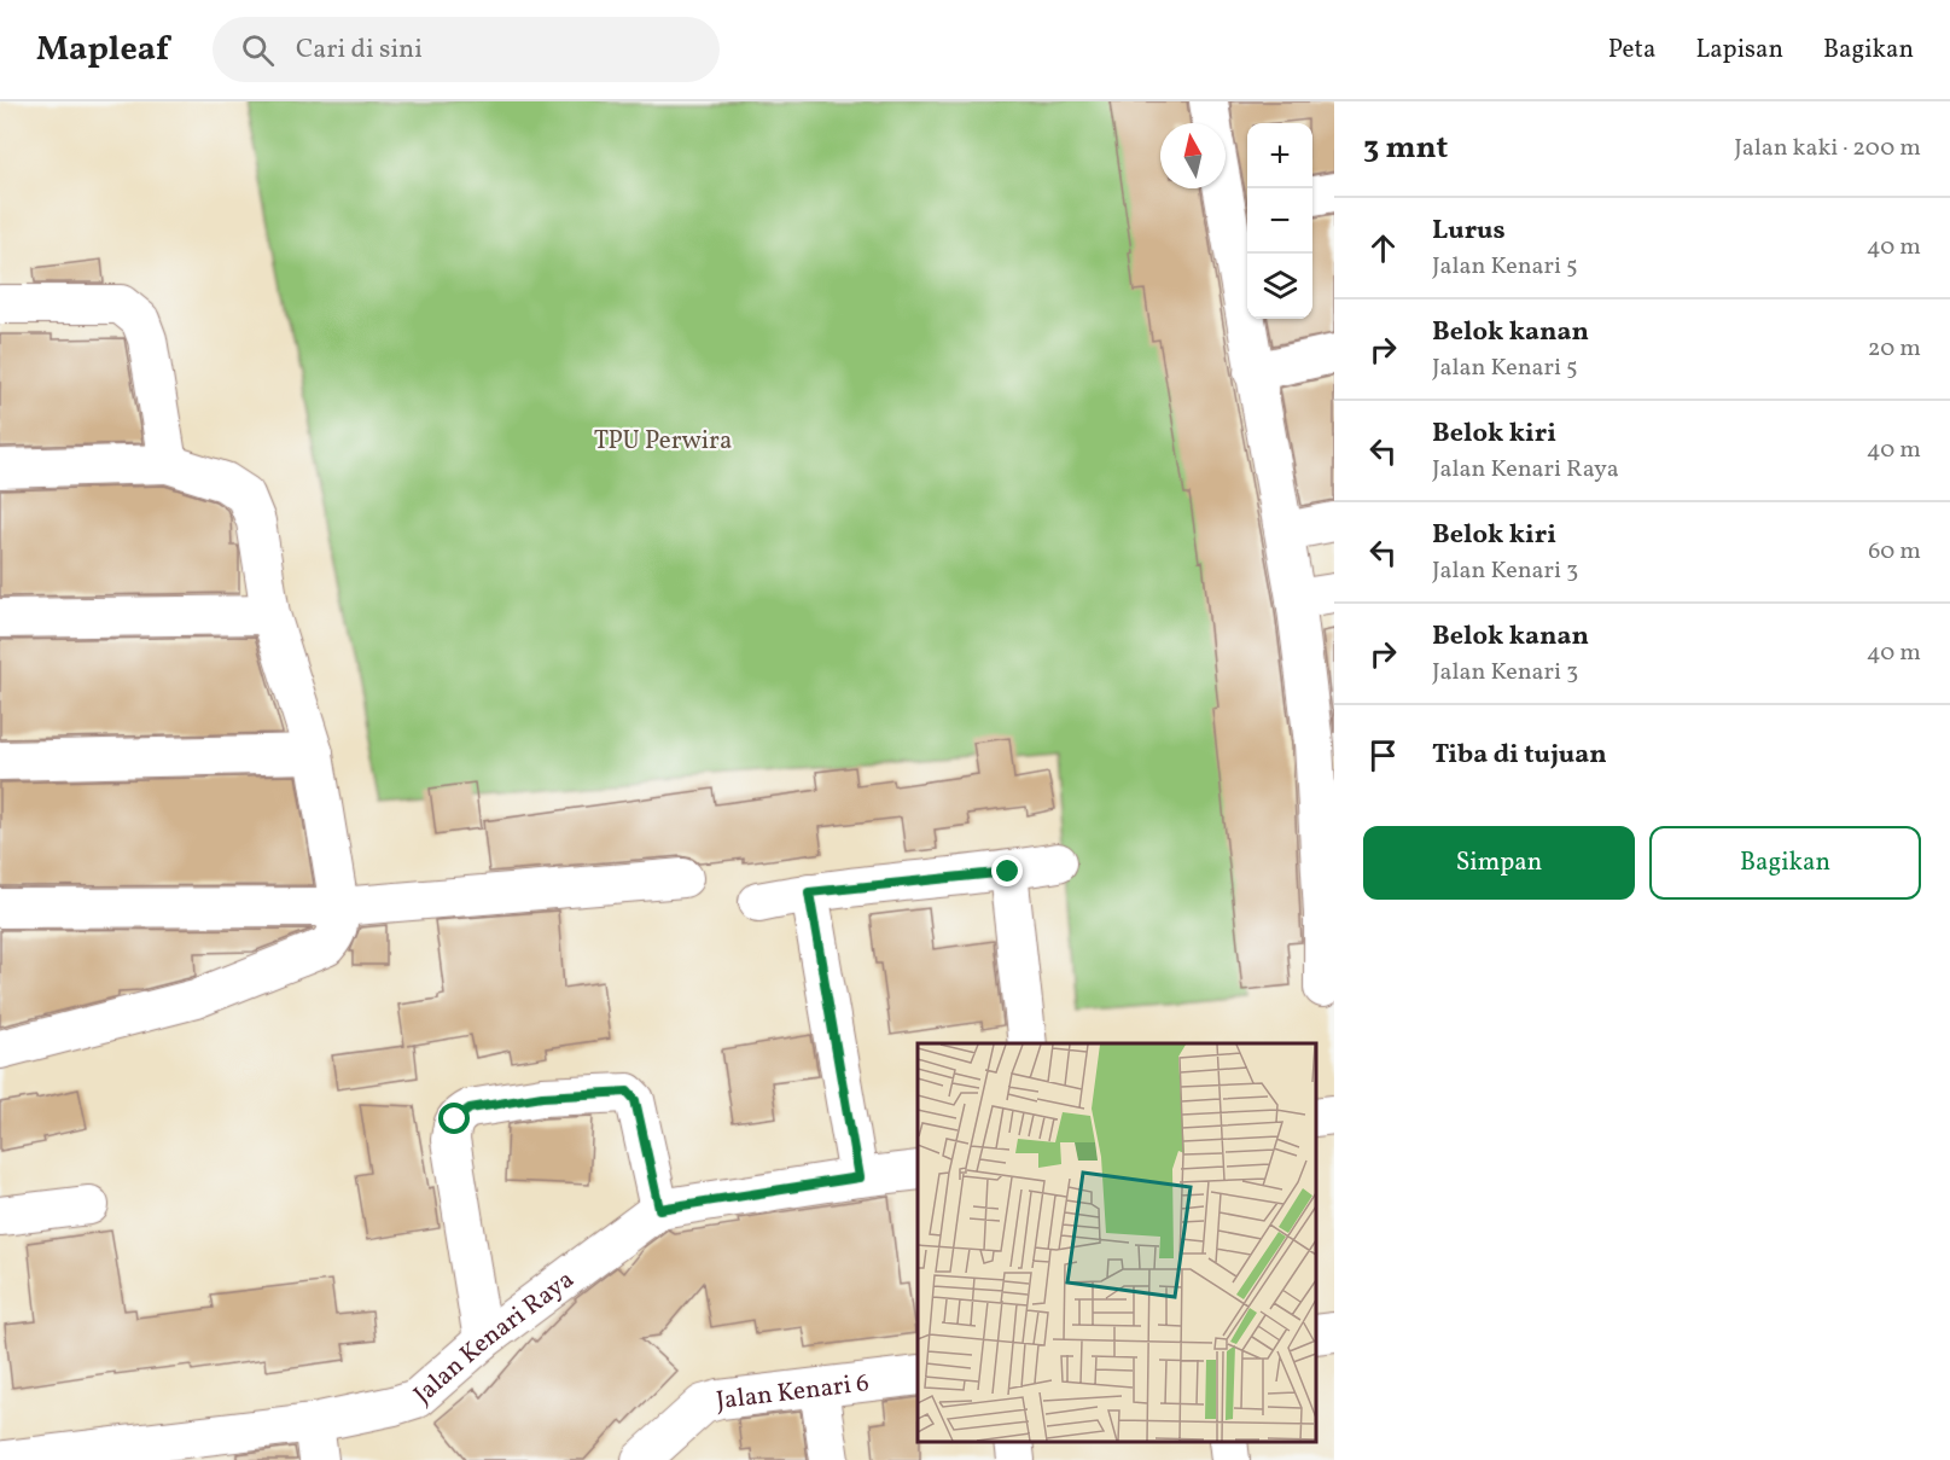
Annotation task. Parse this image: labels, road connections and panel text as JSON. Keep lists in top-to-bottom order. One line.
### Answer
{"streets":{"street":["Jalan Kenari Raya","Jalan Kenari 6"]},"parks":["TPU Perwira"],"north":"top","page":{"header":"Mapleaf","search":"Cari di sini","nav":["Peta","Lapisan","Bagikan"],"heading":["3 mnt","Jalan kaki · 200 m"],"map_buttons":["+","−"],"list":[["Lurus","Jalan Kenari 5","40 m"],["Belok kanan","Jalan Kenari 5","20 m"],["Belok kiri","Jalan Kenari Raya","40 m"],["Belok kiri","Jalan Kenari 3","60 m"],["Belok kanan","Jalan Kenari 3","40 m"],"Tiba di tujuan"],"buttons":["Simpan","Bagikan"]}}
